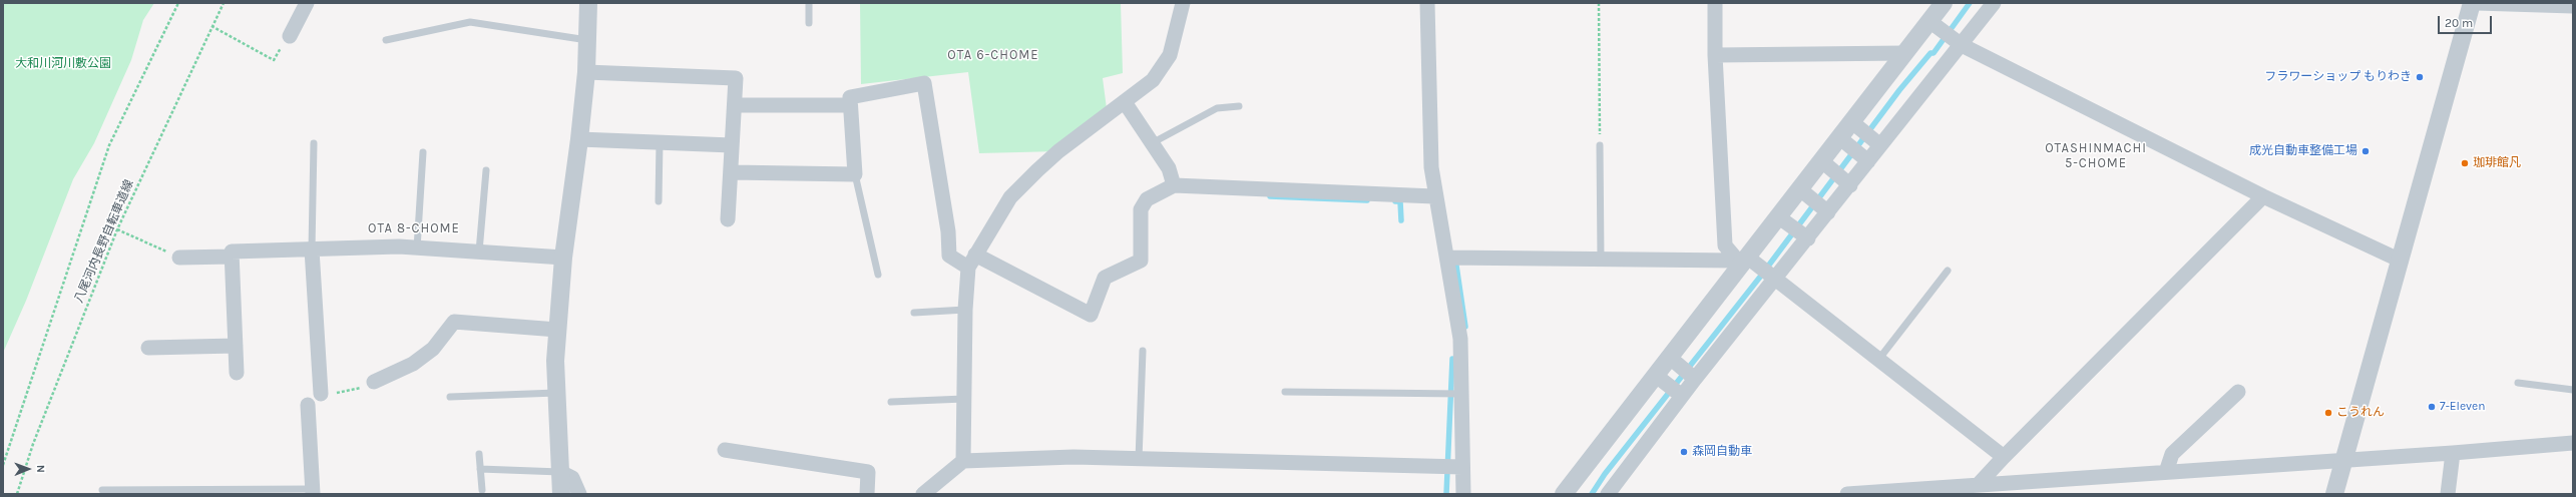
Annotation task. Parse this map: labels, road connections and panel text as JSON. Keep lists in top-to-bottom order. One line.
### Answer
{"streets":{"path":["八尾河内長野自転車道線"]},"districts":["OTA 6-CHOME","OTASHINMACHI 5-CHOME","OTA 8-CHOME"],"parks":["大和川河川敷公園"],"places":["フラワーショップ もりわき","成光自動車整備工場","珈琲館凡","7-Eleven","こうれん","森岡自動車"],"scale_bar":"20 m","north":"right"}
